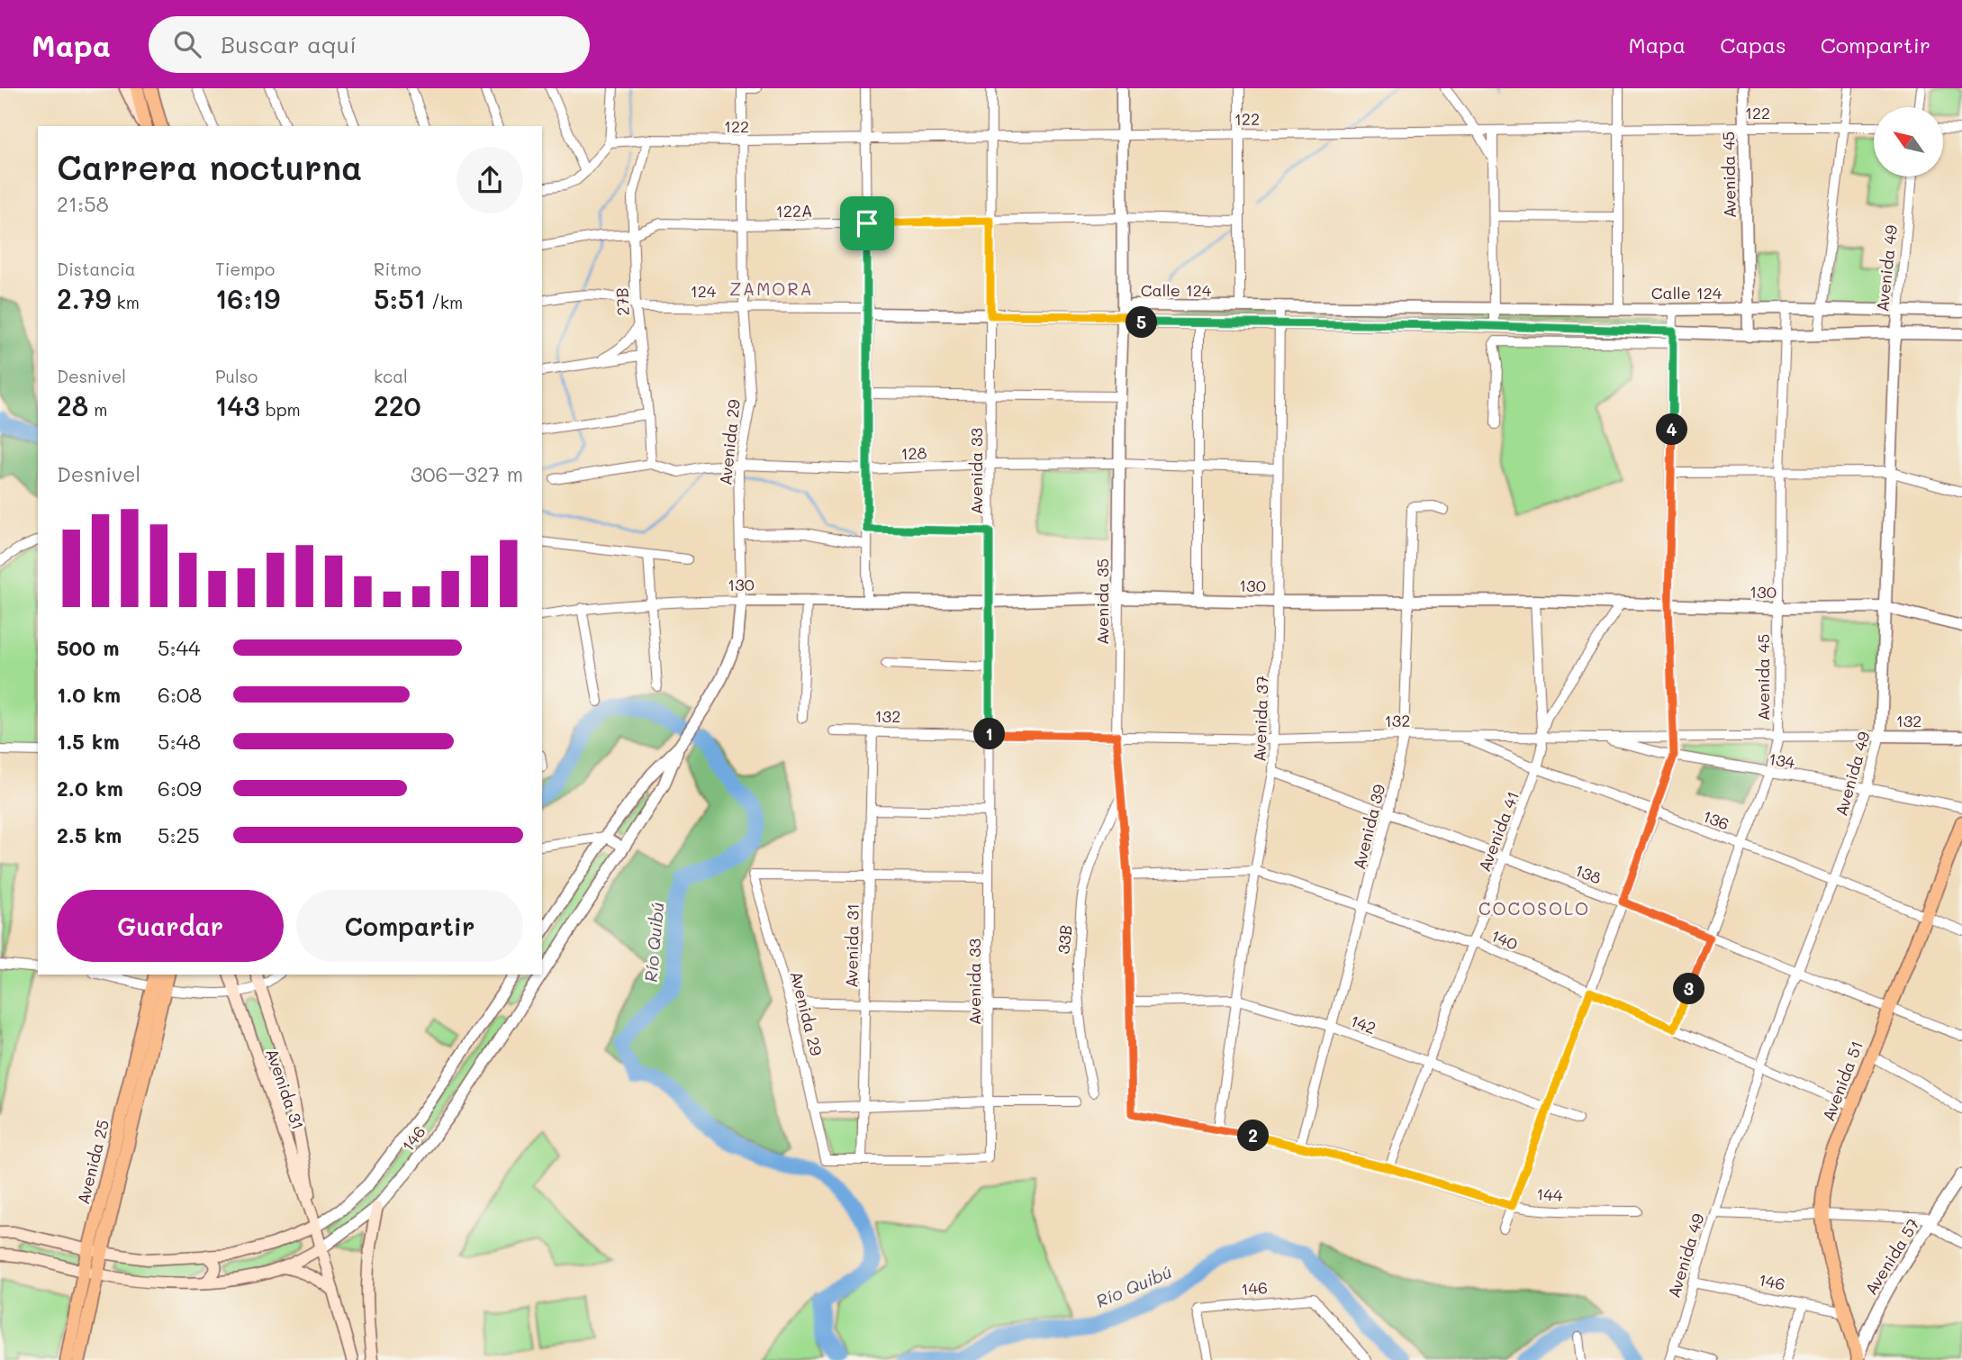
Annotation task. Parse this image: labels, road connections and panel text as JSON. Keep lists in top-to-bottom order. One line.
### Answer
{"streets":{"main road":["Avenida 31","Avenida 51","146","Avenida 25"],"street":["122","Avenida 45","122A","Avenida 49","Calle 124","124","27B","Avenida 29","128","Avenida 33","130","Avenida 35","132","Avenida 37","134","136","Avenida 39","Avenida 41","138","33B","140","142","144","Avenida 57"]},"crossings":[["122","Avenida 45"],["122","27B"],["122","Avenida 29"],["122","Avenida 33"],["122","Avenida 35"],["Avenida 45","Calle 124"],["Avenida 45","130"],["Avenida 45","132"],["Avenida 45","134"],["Avenida 45","136"],["Avenida 45","138"],["Avenida 45","140"],["122A","27B"],["122A","Avenida 29"],["122A","Avenida 33"],["122A","Avenida 35"],["Avenida 49","Calle 124"],["Avenida 49","130"],["Avenida 49","132"],["Avenida 49","134"],["Avenida 49","136"],["Avenida 49","138"],["Avenida 49","140"],["Avenida 49","146"],["Calle 124","124"],["Calle 124","Avenida 35"],["Calle 124","Avenida 37"],["124","27B"],["124","Avenida 29"],["124","Avenida 33"],["124","Avenida 35"],["27B","128"],["Avenida 29","128"],["Avenida 29","Avenida 33"],["Avenida 29","130"],["Avenida 29","Avenida 31"],["Avenida 29","146"],["128","Avenida 33"],["128","Avenida 35"],["128","Avenida 37"],["Avenida 33","130"],["Avenida 33","132"],["Avenida 33","Avenida 31"],["130","Avenida 35"],["130","Avenida 37"],["130","Avenida 39"],["130","Avenida 41"],["Avenida 35","132"],["Avenida 35","33B"],["Avenida 35","140"],["Avenida 35","142"],["Avenida 35","144"],["132","Avenida 37"],["132","134"],["132","136"],["132","Avenida 39"],["132","Avenida 41"],["132","Avenida 31"],["Avenida 37","138"],["Avenida 37","140"],["Avenida 37","142"],["Avenida 37","144"],["136","Avenida 41"],["136","Avenida 51"],["Avenida 39","138"],["Avenida 39","140"],["Avenida 39","142"],["Avenida 39","144"],["Avenida 41","138"],["Avenida 41","140"],["Avenida 41","142"],["Avenida 41","144"],["138","Avenida 51"],["140","Avenida 51"],["Avenida 31","146"],["Avenida 51","146"],["Avenida 51","Avenida 57"],["146","Avenida 25"]],"districts":["ZAMORA","COCOSOLO"],"water":["Río Quibú"],"north":"top left","page":{"header":"Mapa","search":"Buscar aquí","nav":["Mapa","Capas","Compartir"],"heading":["Carrera nocturna","21:58"],"stats":[["Distancia","2.79 km"],["Tiempo","16:19"],["Ritmo","5:51 /km"],["Desnivel","28 m"],["Pulso","143 bpm"],["kcal","220"]],"pins":["5","4","1","3","2"],"chart":["Desnivel","306–327 m"],"list":[{"name":"500 m","note":"5:44"},{"name":"1.0 km","note":"6:08"},{"name":"1.5 km","note":"5:48"},{"name":"2.0 km","note":"6:09"},{"name":"2.5 km","note":"5:25"}],"buttons":["Guardar","Compartir"]}}
